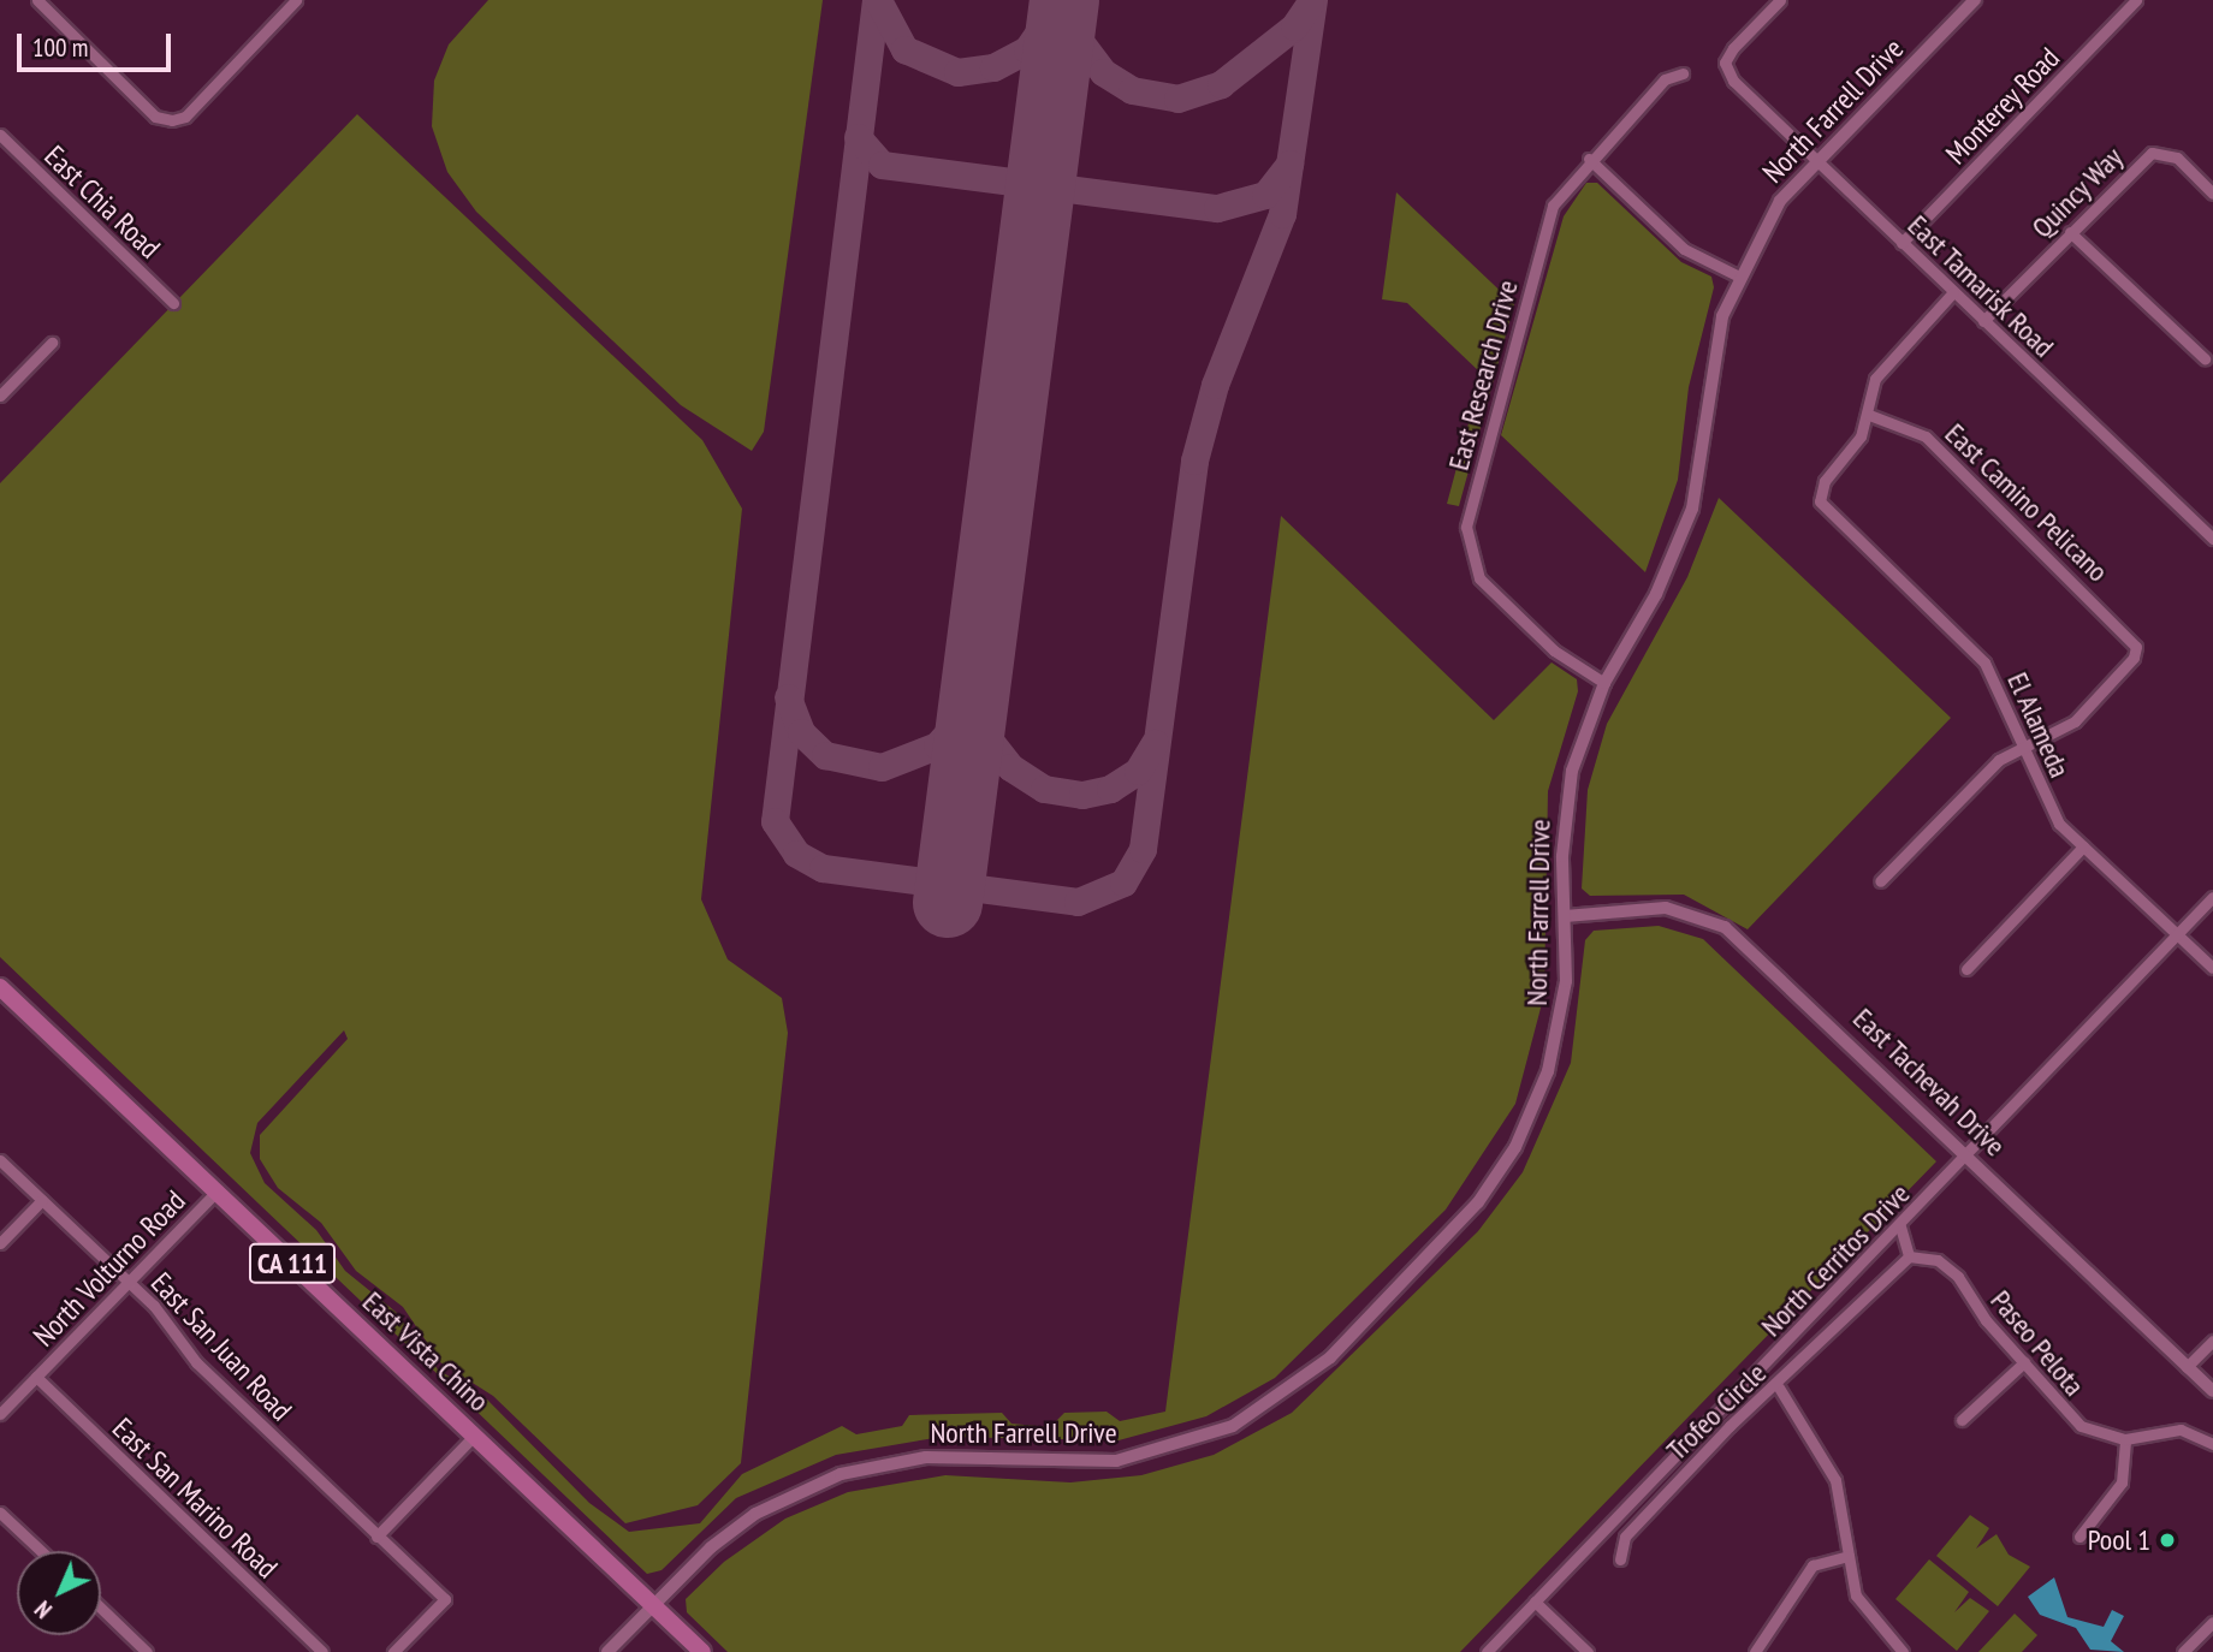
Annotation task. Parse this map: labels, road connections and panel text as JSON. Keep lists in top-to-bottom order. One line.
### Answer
{"streets":{"main road":["CA 111","East Vista Chino"],"street":["Monterey Road","North Farrell Drive","Quincy Way","East Chia Road","East Tamarisk Road","East Research Drive","East Camino Pelicano","El Alameda","East Tachevah Drive","North Cerritos Drive","North Volturno Road","Paseo Pelota","East San Juan Road","Trofeo Circle","East San Marino Road"]},"crossings":[["Monterey Road","East Tamarisk Road"],["North Farrell Drive","East Tamarisk Road"],["North Farrell Drive","East Research Drive"],["North Farrell Drive","East Tachevah Drive"],["North Farrell Drive","East Vista Chino"],["Quincy Way","East Tamarisk Road"],["East Camino Pelicano","El Alameda"],["El Alameda","North Cerritos Drive"],["East Tachevah Drive","North Cerritos Drive"],["North Volturno Road","East San Juan Road"],["North Volturno Road","East Vista Chino"],["North Volturno Road","East San Marino Road"],["Paseo Pelota","Trofeo Circle"]],"places":["Pool 1"],"scale_bar":"100 m","north":"bottom left"}
